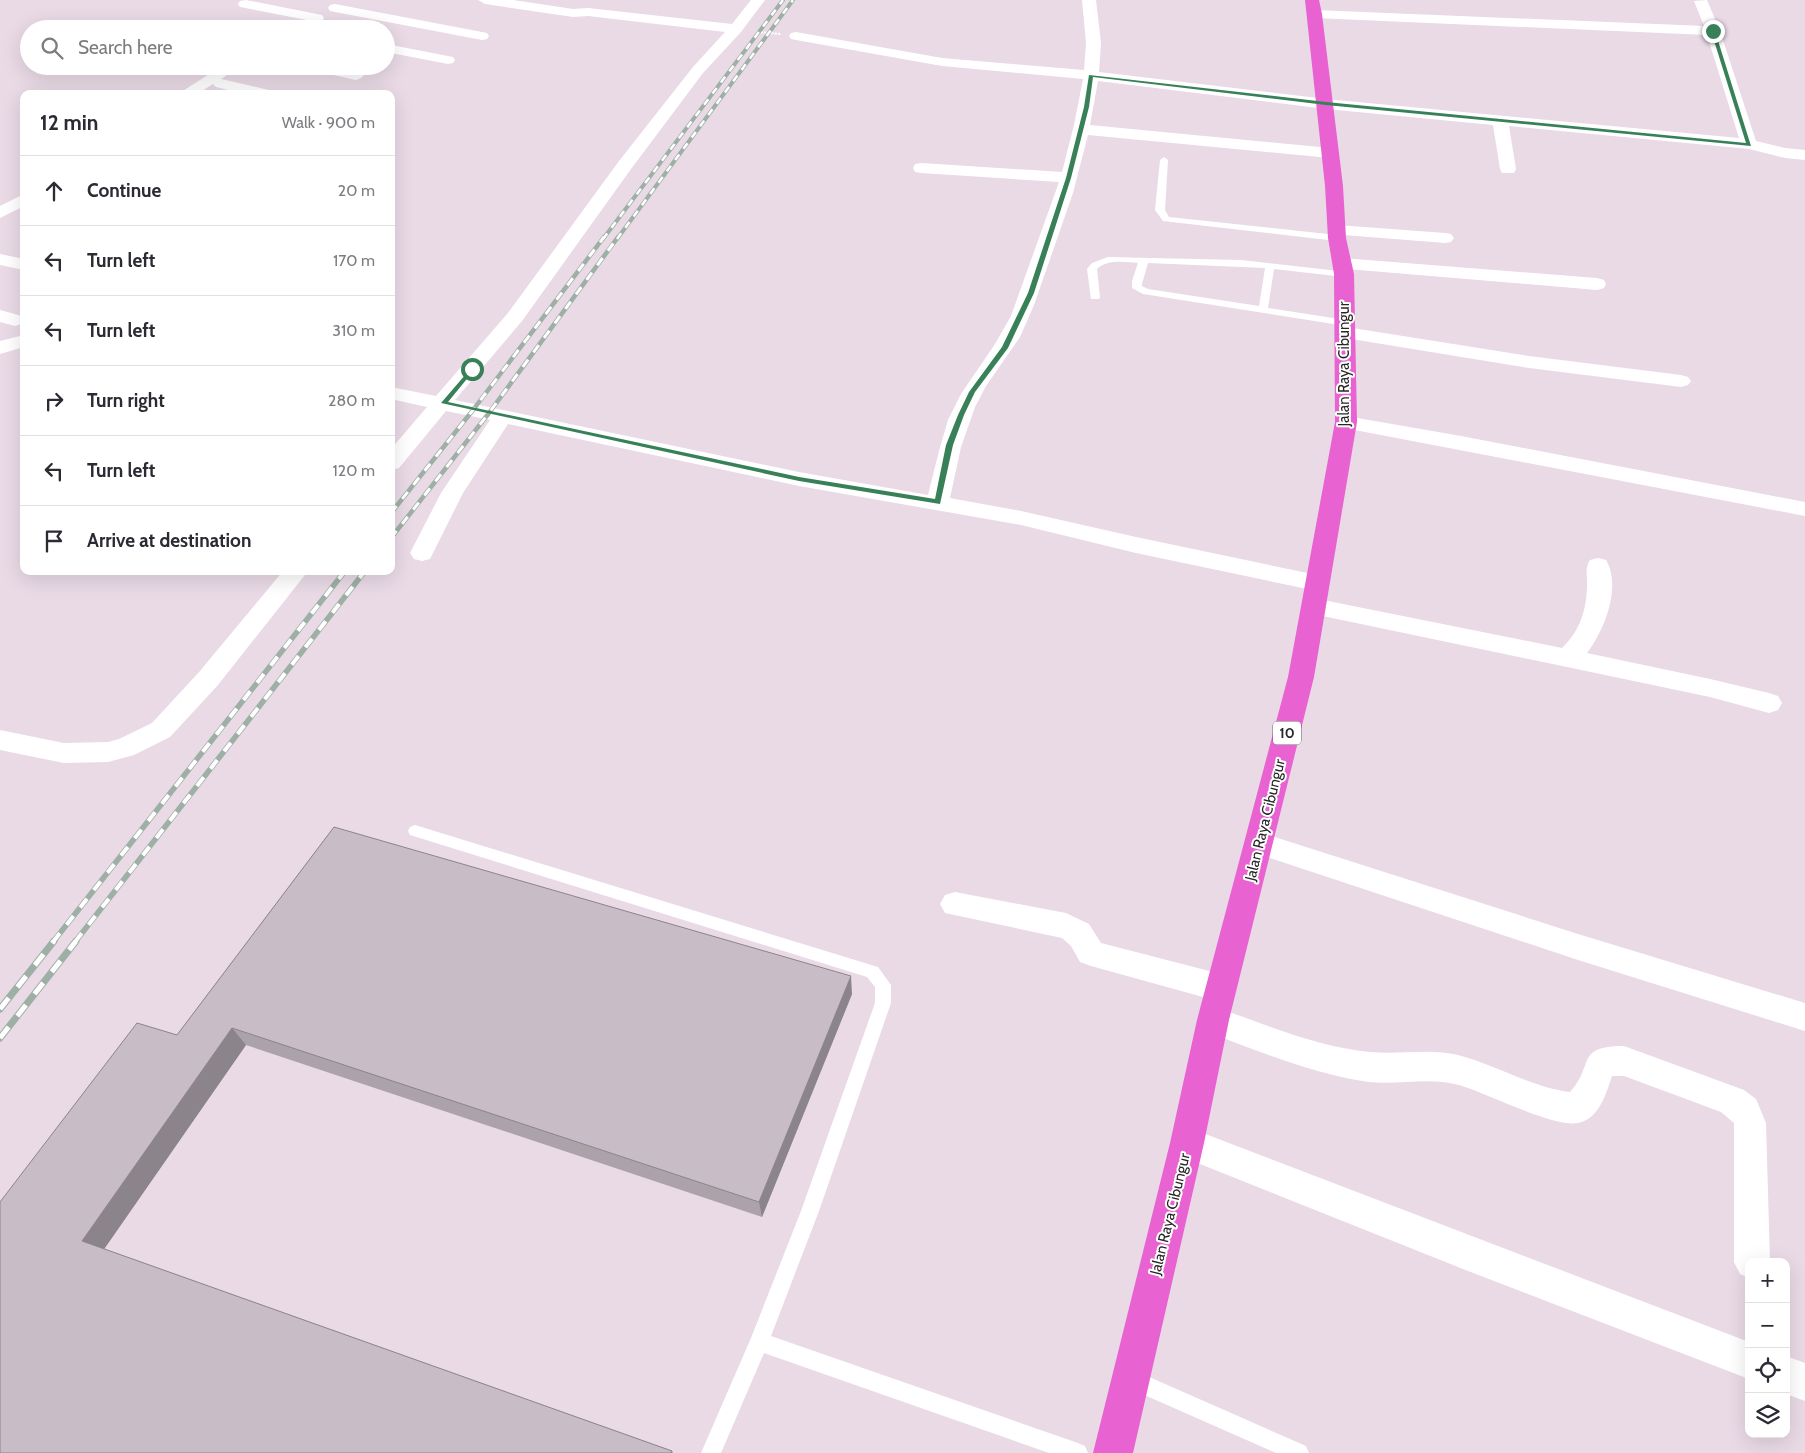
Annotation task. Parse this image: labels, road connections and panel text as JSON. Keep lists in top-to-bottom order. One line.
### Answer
{"streets":{"highway":["Jalan Raya Cibungur","10"]},"page":{"search":"Search here","heading":["12 min","Walk · 900 m"],"list":[["Continue","20 m"],["Turn left","170 m"],["Turn left","310 m"],["Turn right","280 m"],["Turn left","120 m"],"Arrive at destination"],"map_buttons":["+","−"]}}
